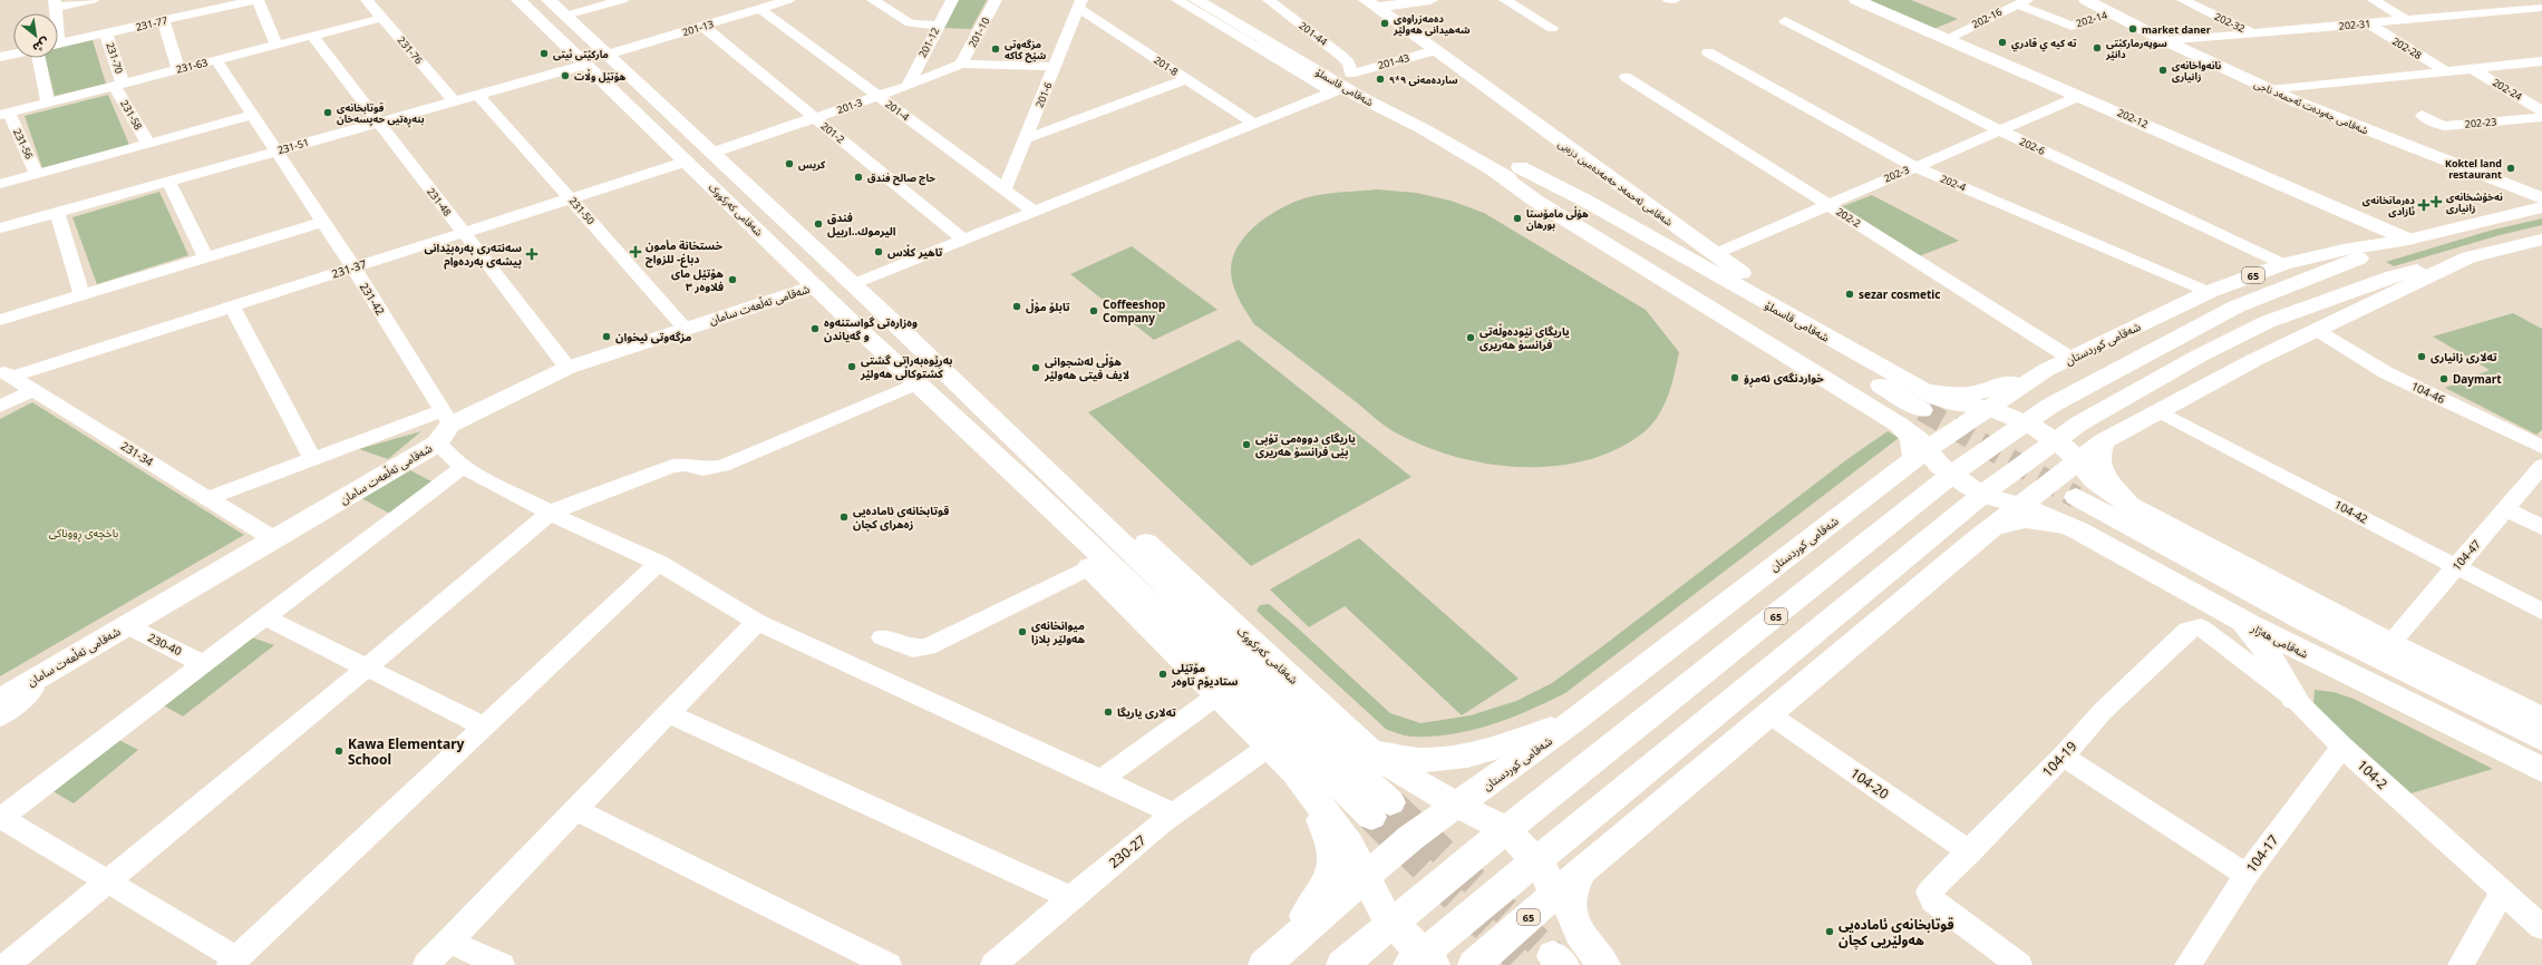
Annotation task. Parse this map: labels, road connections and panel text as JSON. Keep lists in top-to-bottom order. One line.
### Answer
{"streets":{"main road":["شەقامی قاسملۆ","شەقامی جەودەت ئەحمەد ناجی","202-12","شەقامی ئەحمەد حەمەدەمین دزەیی","شەقامی کەرکووک","65","شەقامی تەڵعەت سامان","شەقامی کوردستان","شەقامی هەژار"],"street":["202-16","202-14","202-32","231-77","202-31","201-13","201-10","201-44","201-12","202-28","231-76","231-70","201-43","231-63","201-8","202-24","201-6","201-3","201-4","231-58","202-23","201-2","231-56","231-51","202-6","202-3","202-4","231-48","231-50","202-2","231-37","231-42","104-46","231-34","104-42","104-47","230-40","104-19","104-2","104-20","230-27","104-17"]},"crossings":[["202-16","202-14"],["202-16","202-12"],["202-14","شەقامی جەودەت ئەحمەد ناجی"],["202-32","202-31"],["231-77","231-70"],["202-31","202-28"],["202-31","شەقامی جەودەت ئەحمەد ناجی"],["201-13","201-4"],["201-13","201-2"],["201-13","شەقامی کەرکووک"],["201-10","201-3"],["201-44","201-43"],["201-44","شەقامی قاسملۆ"],["201-12","201-3"],["231-76","231-63"],["231-76","231-51"],["231-70","231-63"],["231-70","231-58"],["201-43","201-8"],["201-43","شەقامی قاسملۆ"],["201-43","201-4"],["201-43","201-2"],["201-43","شەقامی ئەحمەد حەمەدەمین دزەیی"],["201-43","شەقامی کەرکووک"],["231-63","231-58"],["231-63","231-56"],["231-63","231-48"],["231-63","231-42"],["201-8","201-6"],["شەقامی قاسملۆ","شەقامی ئەحمەد حەمەدەمین دزەیی"],["شەقامی قاسملۆ","65"],["شەقامی قاسملۆ","شەقامی کوردستان"],["201-6","201-4"],["201-3","201-4"],["201-3","201-2"],["201-3","شەقامی کەرکووک"],["202-12","202-3"],["202-12","شەقامی کوردستان"],["231-51","231-48"],["231-51","شەقامی کەرکووک"],["231-51","231-50"],["231-51","231-42"],["202-6","202-3"],["202-6","شەقامی کوردستان"],["202-3","شەقامی ئەحمەد حەمەدەمین دزەیی"],["202-3","202-4"],["202-3","202-2"],["202-4","شەقامی کوردستان"],["231-48","231-37"],["231-48","شەقامی تەڵعەت سامان"],["شەقامی کەرکووک","231-37"],["شەقامی کەرکووک","65"],["شەقامی کەرکووک","شەقامی تەڵعەت سامان"],["شەقامی کەرکووک","شەقامی کوردستان"],["شەقامی کەرکووک","230-27"],["231-50","231-37"],["231-50","شەقامی تەڵعەت سامان"],["202-2","شەقامی کوردستان"],["231-37","231-42"],["231-37","231-34"],["65","104-46"],["65","104-42"],["65","شەقامی هەژار"],["65","104-20"],["231-42","شەقامی تەڵعەت سامان"],["231-42","230-27"],["شەقامی تەڵعەت سامان","231-34"],["شەقامی تەڵعەت سامان","230-40"],["104-42","104-47"],["104-19","104-2"],["104-19","104-20"],["104-2","104-17"]],"parks":["باخچەی ڕووناکی"],"places":{"other":["دەمەزراوەی شەهیدانی هەولێر","market daner","ته كيه ي قادري","سوپەرمارکێتی دانێر","مزگه‌وتی شێخ كاكه","مارکێتی ئیتی","نانەواخانەی زانیاری","هۆتێل وڵات","ساردەمەنی ٩*٩","قوتابخانەی بنەڕەتیی حەپسەخان","كريس","Koktel land restaurant","حاج صالح فندق","هۆڵی مامۆستا بورهان","فندق اليرموك..اربيل","تاهیر کڵاس","هۆتێل مای فلاوەر ٣","sezar cosmetic","تابلۆ مۆڵ","Coffeeshop Company","وەزارەتی گواستنەوە و گەیاندن","مزگەوتی ئیخوان","یاریگای نێودەوڵەتی فرانسۆ هەریری","تەلاری زانیاری","بەڕێوەبەراتی گشتی کشتوکاڵی هەولێر","هۆڵی لەشجوانی لایف فیتی هەولێر","خواردنگەی ئەمڕۆ","Daymart","یاریگای دووەمی تۆپی پێی فرانسۆ هەریری","قوتابخانەی ئامادەیی زەهرای کچان","میوانخانەی هەولێر پلازا","مۆتێلی ستادیۆم تاوەر","تەلاری یاریگا","Kawa Elementary School","قوتابخانەی ئامادەیی هەولێریی کچان"],"health":["نەخۆشخانەی زانیاری","دەرمانخانەی ئازادی","خستخانة مأمون دباغ- للزواج","سەنتەری پەرەپێدانی پیشەی بەردەوام"]},"north":"bottom right"}
